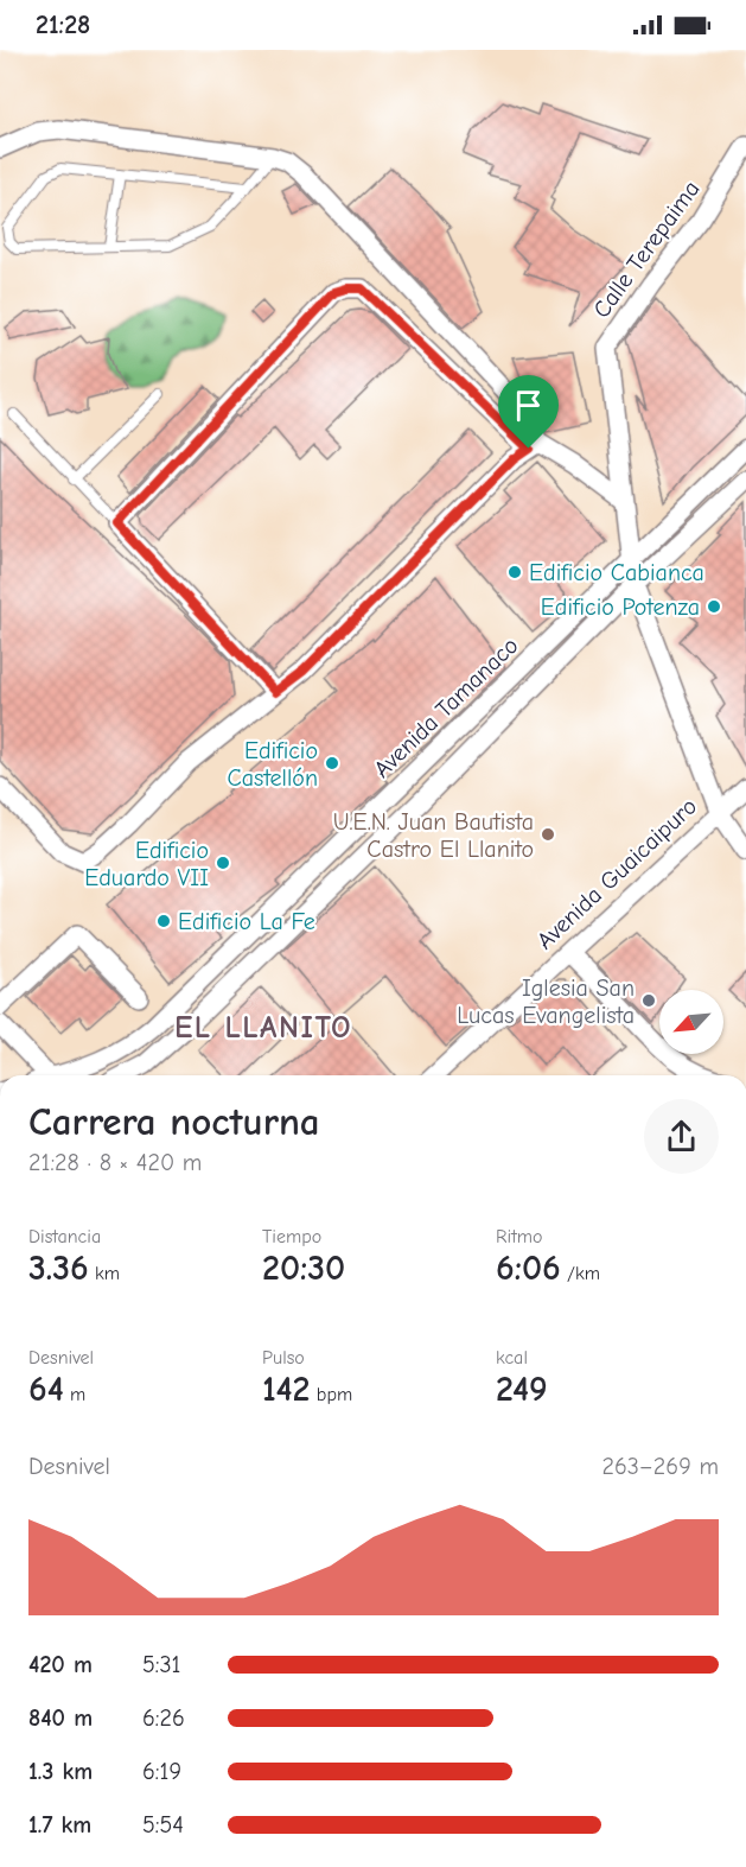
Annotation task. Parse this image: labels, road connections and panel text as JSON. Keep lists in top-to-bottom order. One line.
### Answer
{"streets":{"street":["Calle Terepaima","Avenida Tamanaco","Avenida Guaicaipuro"]},"crossings":[["Calle Terepaima","Avenida Tamanaco"],["Calle Terepaima","Avenida Guaicaipuro"]],"districts":["EL LLANITO"],"places":["Edificio Cabianca","Edificio Potenza","Edificio Castellón","U.E.N. Juan Bautista Castro El Llanito","Edificio Eduardo VII","Edificio La Fe","Iglesia San Lucas Evangelista"],"north":"bottom left","page":{"status":"21:28","heading":["Carrera nocturna","21:28 · 8 × 420 m"],"stats":[["Distancia","3.36 km"],["Tiempo","20:30"],["Ritmo","6:06 /km"],["Desnivel","64 m"],["Pulso","142 bpm"],["kcal","249"]],"chart":["Desnivel","263–269 m"],"list":[{"name":"420 m","note":"5:31"},{"name":"840 m","note":"6:26"},{"name":"1.3 km","note":"6:19"},{"name":"1.7 km","note":"5:54"}]}}
